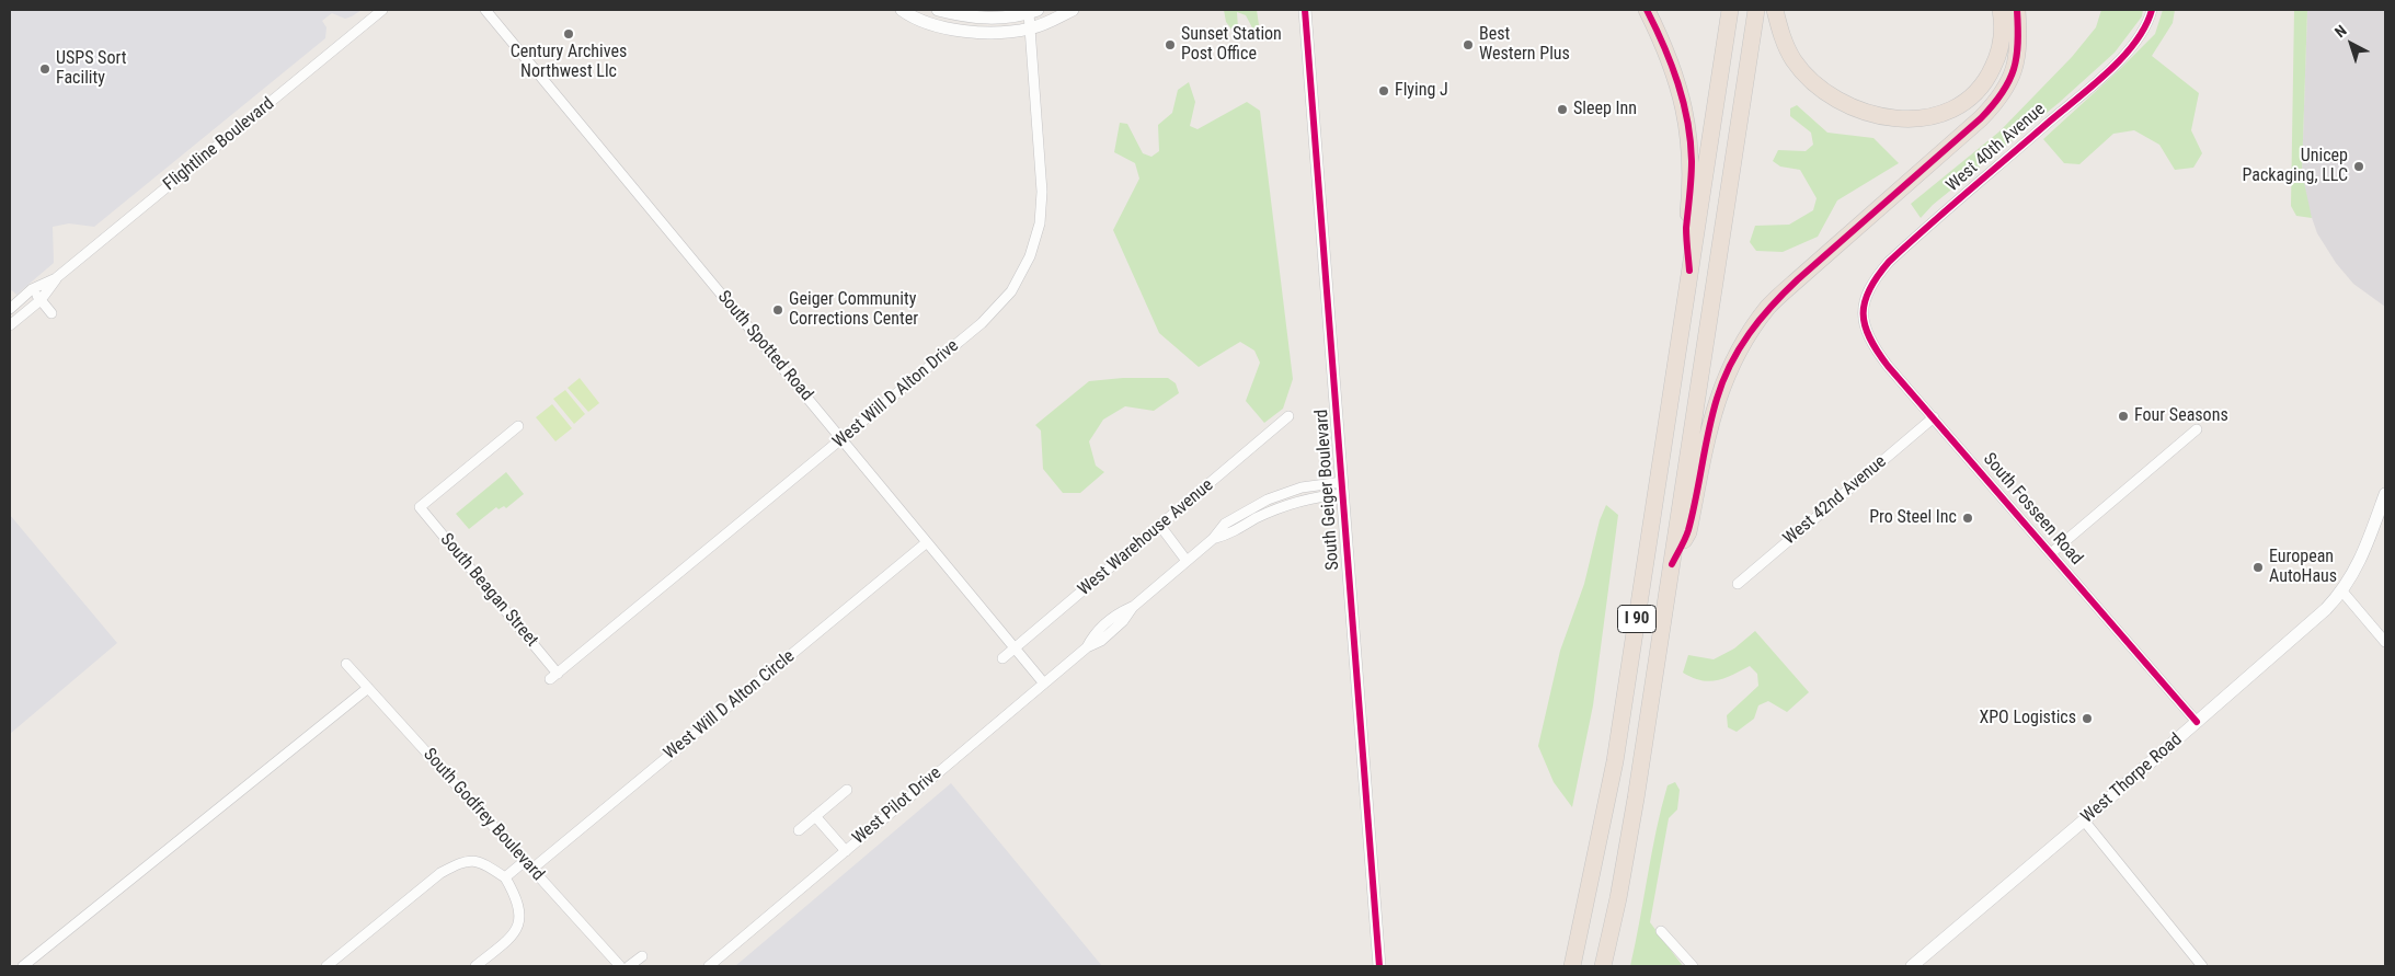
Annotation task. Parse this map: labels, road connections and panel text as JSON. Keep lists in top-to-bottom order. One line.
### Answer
{"streets":{"highway":["I 90"],"street":["Flightline Boulevard","West 40th Avenue","South Spotted Road","West Will D Alton Drive","South Geiger Boulevard","West 42nd Avenue","South Fosseen Road","West Warehouse Avenue","South Beagan Street","West Will D Alton Circle","West Thorpe Road","West Pilot Drive","South Godfrey Boulevard"]},"crossings":[["West 40th Avenue","South Fosseen Road"],["South Spotted Road","West Will D Alton Drive"],["South Spotted Road","West Warehouse Avenue"],["South Spotted Road","West Will D Alton Circle"],["South Spotted Road","West Pilot Drive"],["West Will D Alton Drive","South Beagan Street"],["South Geiger Boulevard","West Pilot Drive"],["West 42nd Avenue","South Fosseen Road"],["South Fosseen Road","West Thorpe Road"],["West Will D Alton Circle","South Godfrey Boulevard"]],"places":["Century Archives Northwest Llc","Sunset Station Post Office","Best Western Plus","USPS Sort Facility","Flying J","Sleep Inn","Unicep Packaging, LLC","Geiger Community Corrections Center","Four Seasons","Pro Steel Inc","European AutoHaus","XPO Logistics"],"north":"top left"}
